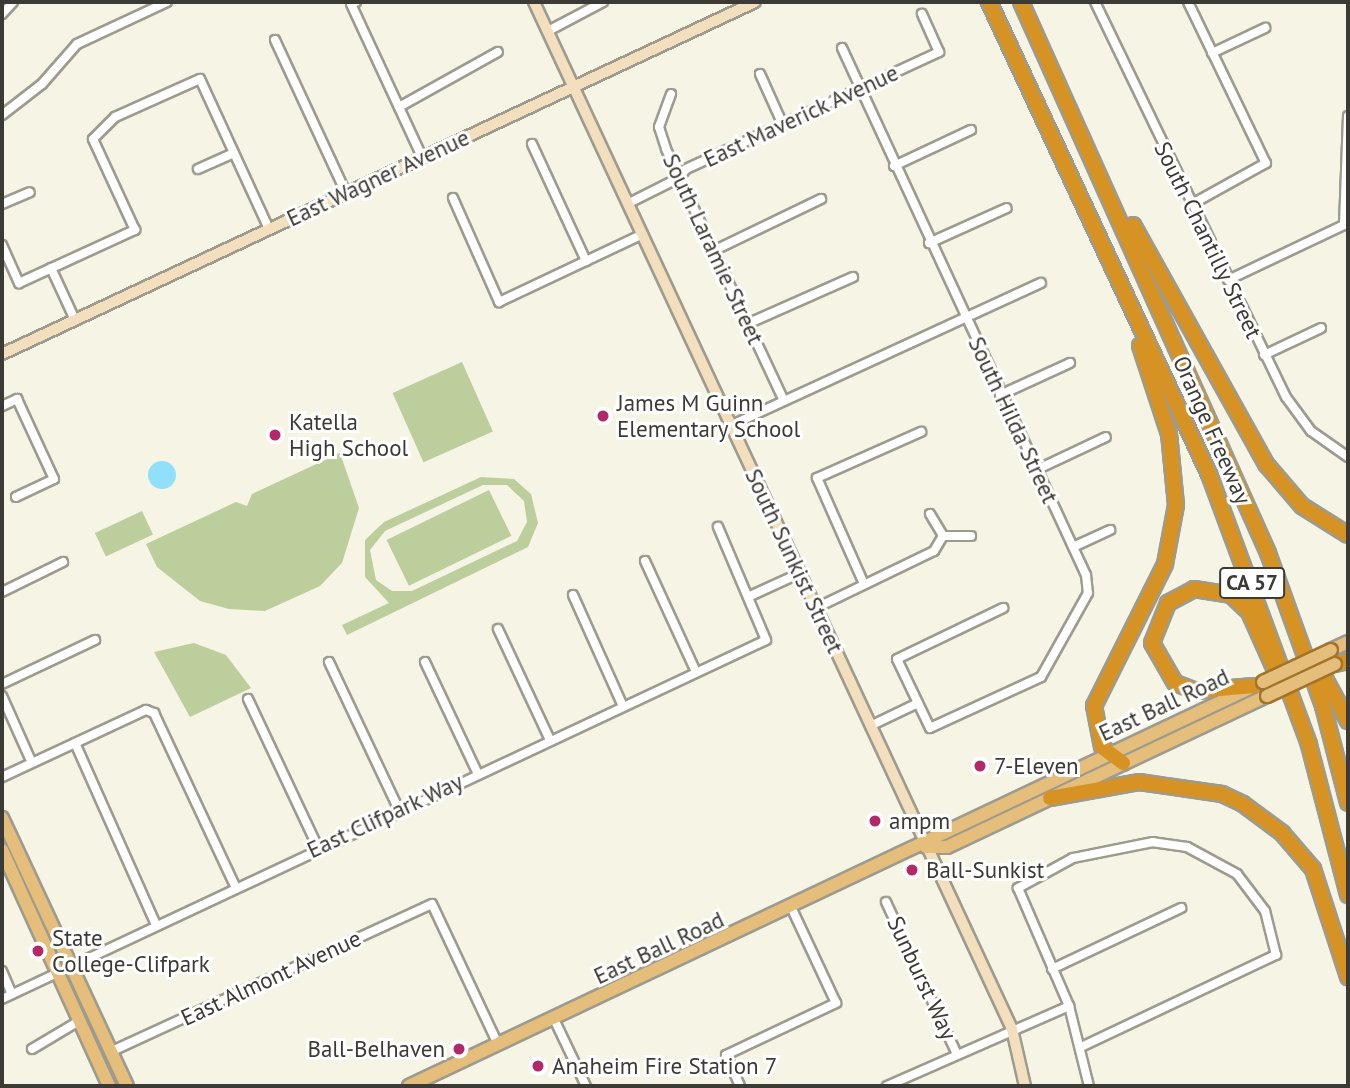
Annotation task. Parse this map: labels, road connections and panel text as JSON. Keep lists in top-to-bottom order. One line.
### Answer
{"streets":{"highway":["Orange Freeway","CA 57"],"main road":["East Ball Road"],"street":["East Maverick Avenue","East Wagner Avenue","South Chantilly Street","South Laramie Street","South Hilda Street","South Sunkist Street","East Clifpark Way","East Almont Avenue","Sunburst Way"]},"crossings":[["East Maverick Avenue","South Laramie Street"],["East Maverick Avenue","South Hilda Street"],["East Maverick Avenue","South Sunkist Street"],["East Wagner Avenue","South Sunkist Street"],["South Sunkist Street","East Ball Road"],["East Ball Road","East Almont Avenue"]],"places":["James M Guinn Elementary School","Katella High School","7-Eleven","ampm","Ball-Sunkist","State College-Clifpark","Ball-Belhaven","Anaheim Fire Station 7"]}
